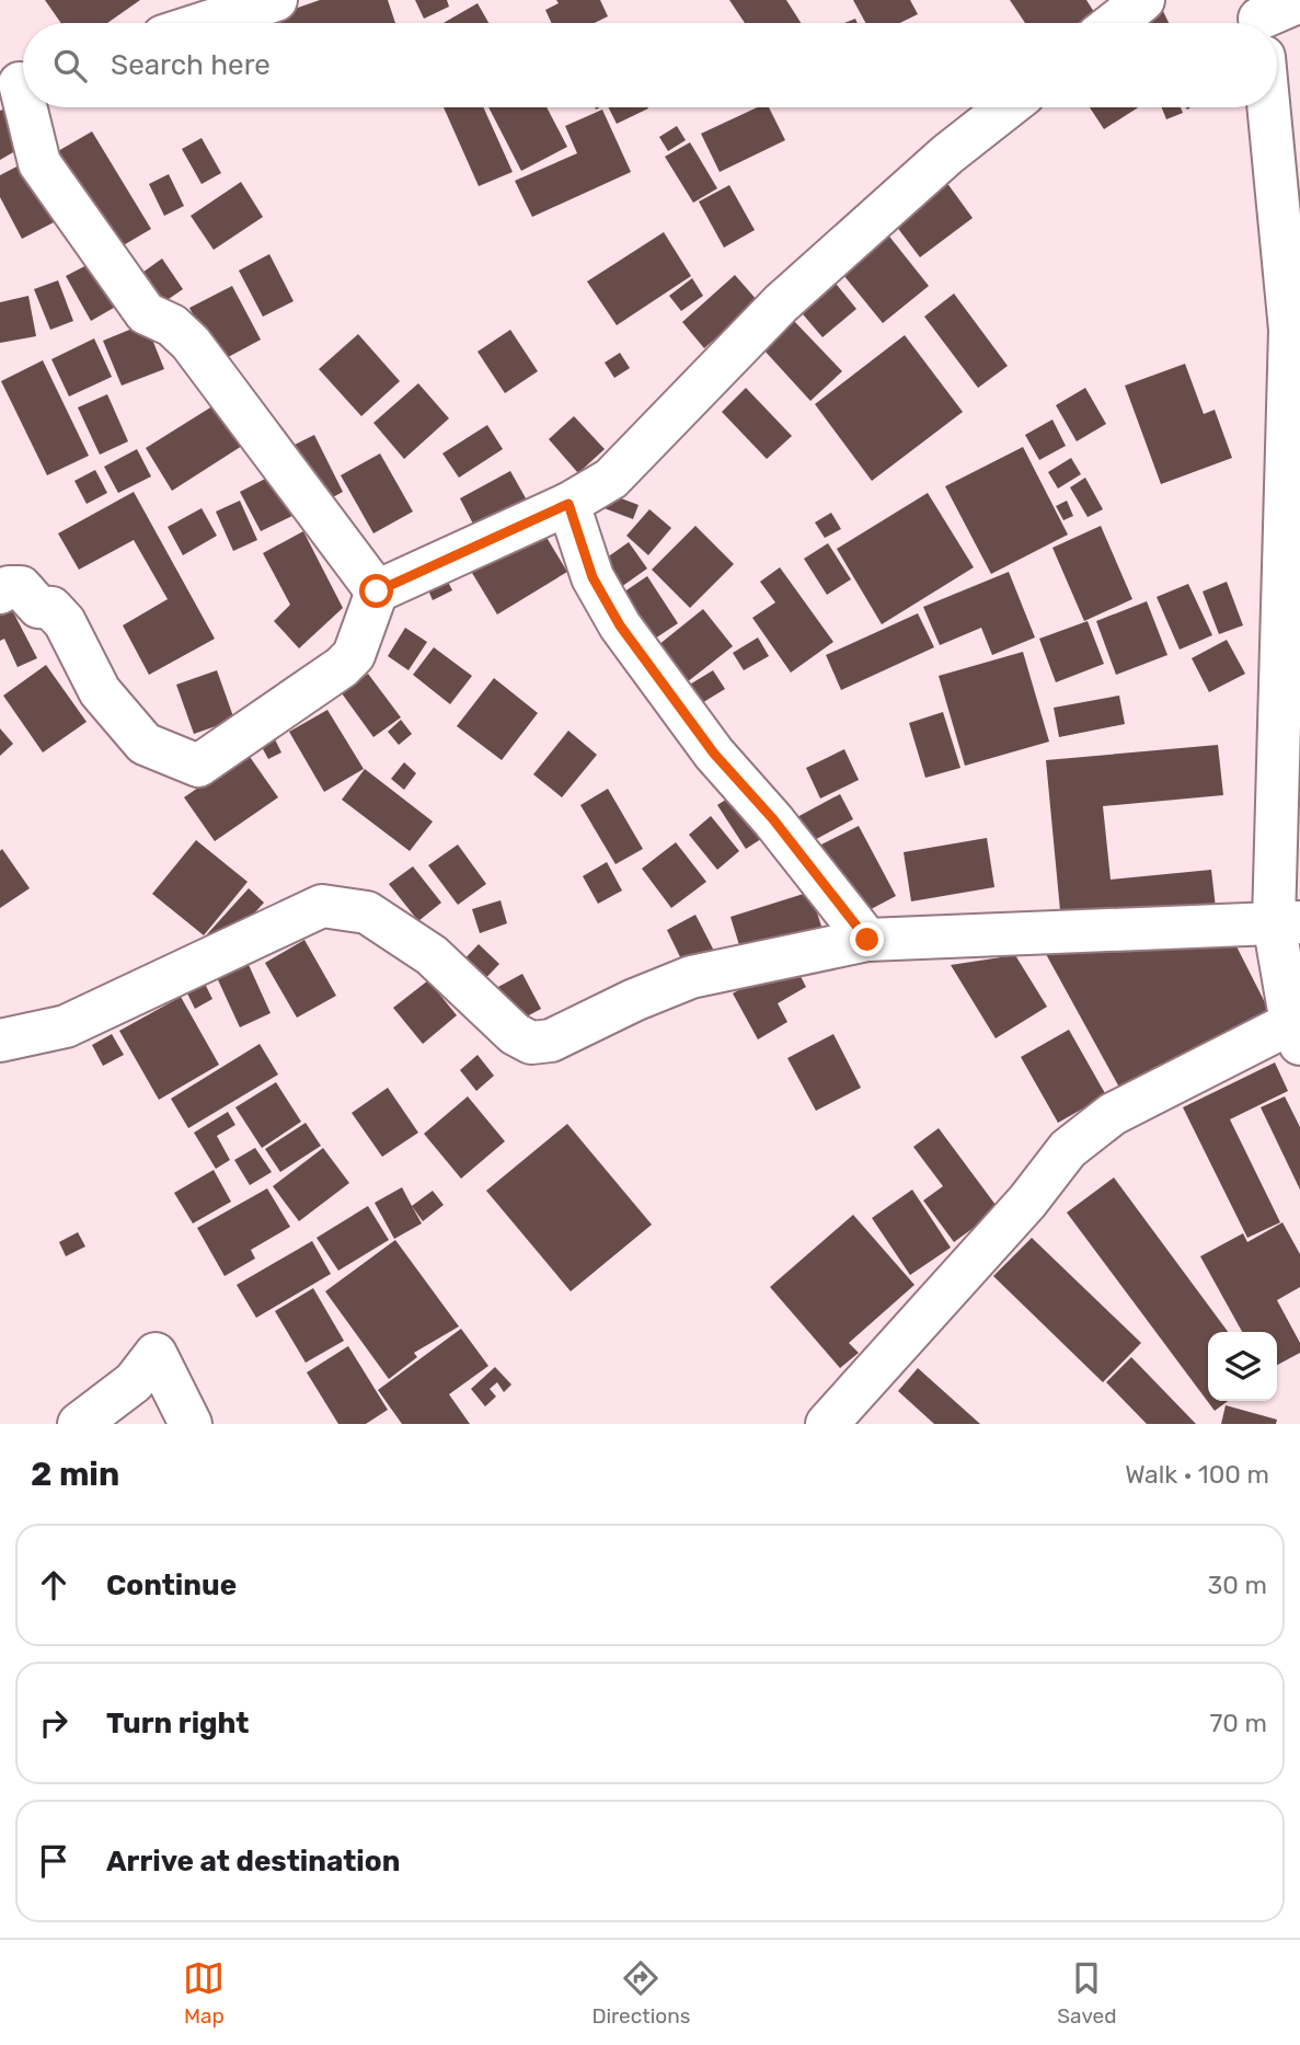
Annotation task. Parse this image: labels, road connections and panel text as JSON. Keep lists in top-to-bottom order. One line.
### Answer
{"page":{"search":"Search here","heading":["2 min","Walk · 100 m"],"list":[["Continue","30 m"],["Turn right","70 m"],"Arrive at destination"],"nav":["Map","Directions","Saved"]}}
